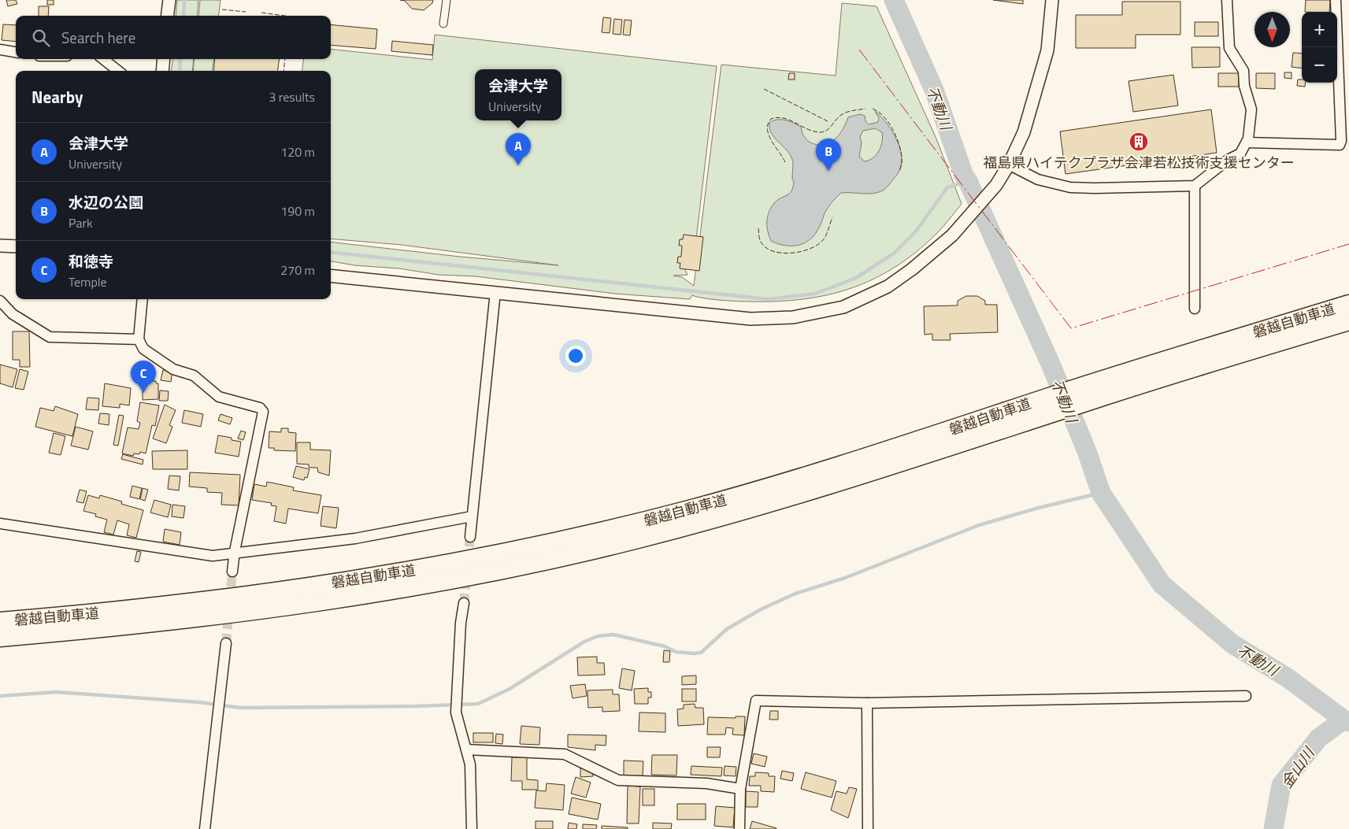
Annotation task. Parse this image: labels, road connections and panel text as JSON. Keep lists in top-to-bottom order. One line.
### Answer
{"streets":{"highway":["磐越自動車道"]},"water":["不動川","金山川"],"places":{"building":["福島県ハイテクプラザ会津若松技術支援センター"]},"north":"bottom","page":{"map_buttons":["+","−"],"search":"Search here","popup":["会津大学","University"],"heading":["Nearby","3 results"],"list":[{"mark":"A","name":"会津大学","note":"University","value":"120 m"},{"mark":"B","name":"水辺の公園","note":"Park","value":"190 m"},{"mark":"C","name":"和徳寺","note":"Temple","value":"270 m"}],"pins":["A","B","C"]}}
